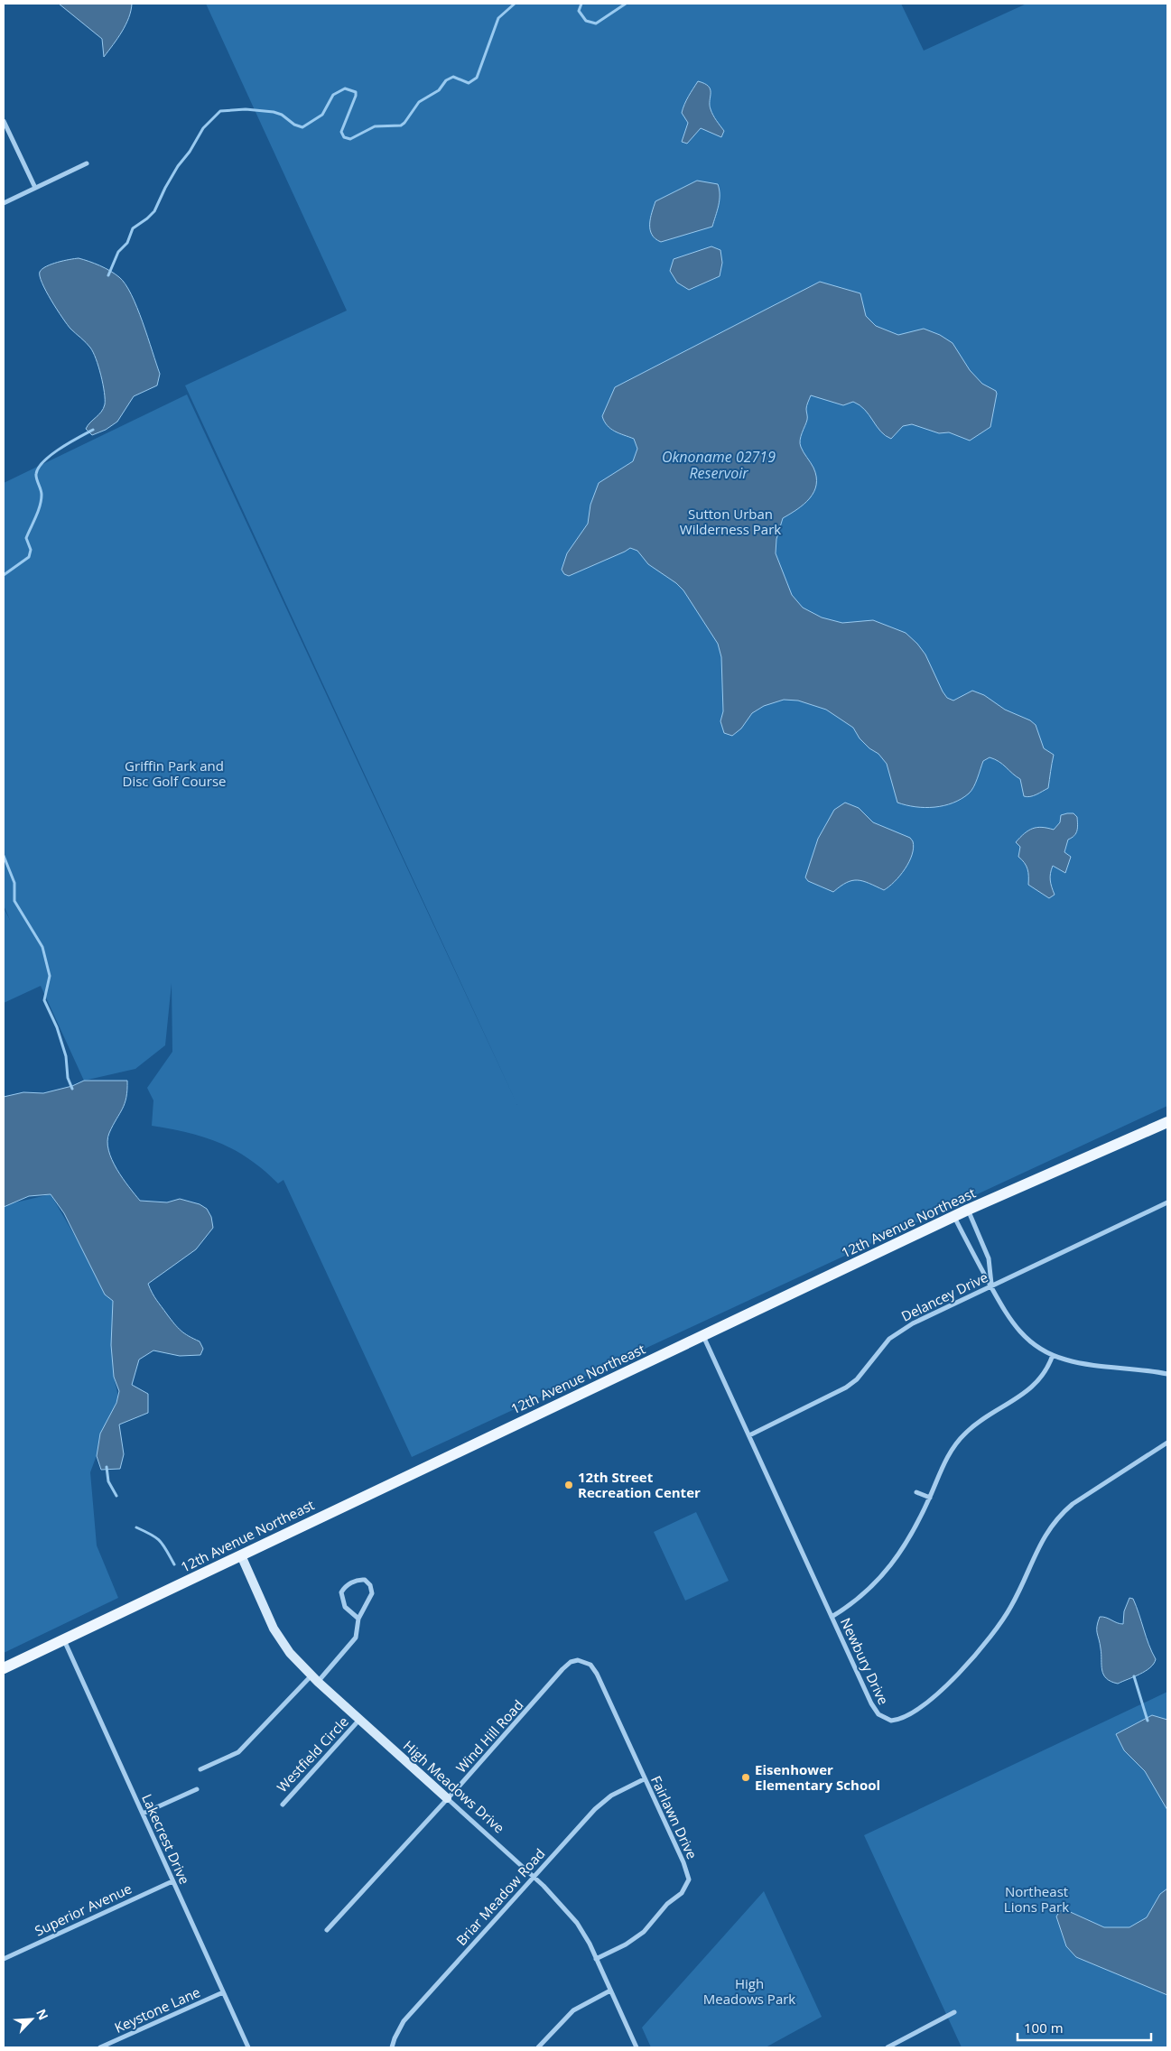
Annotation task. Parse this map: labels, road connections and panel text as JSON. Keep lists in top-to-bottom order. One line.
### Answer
{"streets":{"main road":["12th Avenue Northeast"],"street":["Delancey Drive","Newbury Drive","Wind Hill Road","Westfield Circle","High Meadows Drive","Fairlawn Drive","Lakecrest Drive","Briar Meadow Road","Superior Avenue","Keystone Lane"]},"crossings":[["12th Avenue Northeast","Newbury Drive"],["12th Avenue Northeast","High Meadows Drive"],["12th Avenue Northeast","Lakecrest Drive"],["Delancey Drive","Newbury Drive"],["Wind Hill Road","High Meadows Drive"],["Wind Hill Road","Fairlawn Drive"],["Westfield Circle","High Meadows Drive"],["High Meadows Drive","Fairlawn Drive"],["High Meadows Drive","Briar Meadow Road"],["Fairlawn Drive","Briar Meadow Road"],["Lakecrest Drive","Superior Avenue"],["Lakecrest Drive","Keystone Lane"]],"water":["Oknoname 02719 Reservoir"],"parks":["Sutton Urban Wilderness Park","Griffin Park and Disc Golf Course","Northeast Lions Park","High Meadows Park"],"places":["12th Street Recreation Center","Eisenhower Elementary School"],"scale_bar":"100 m","north":"top right"}
